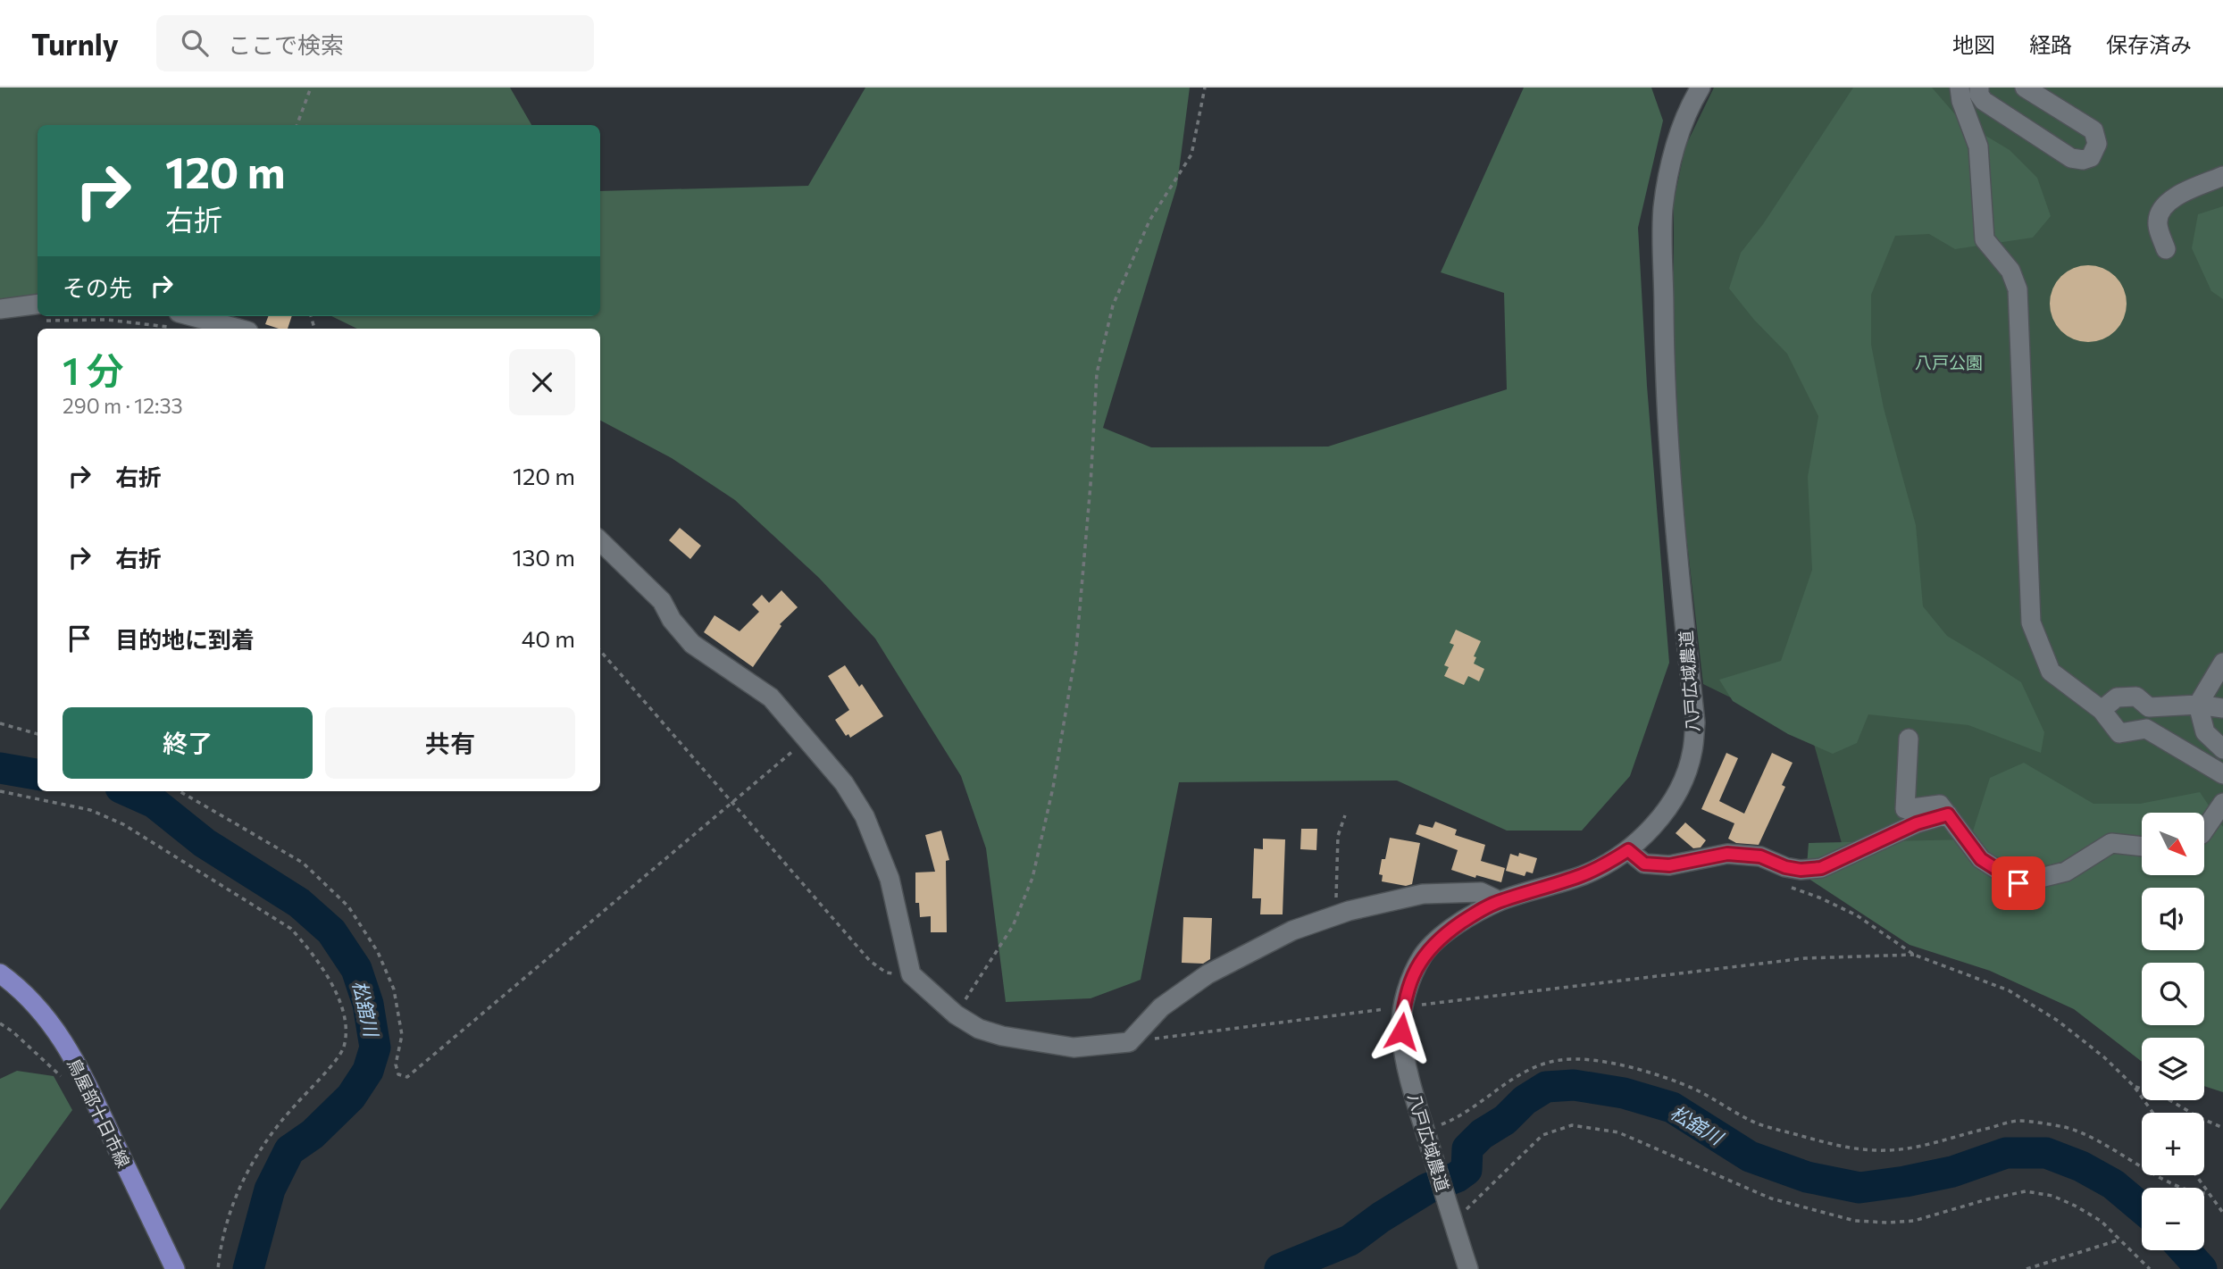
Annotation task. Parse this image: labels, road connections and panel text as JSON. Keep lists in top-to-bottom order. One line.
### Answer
{"streets":{"main road":["鳥屋部十日市線"],"street":["八戸広域農道"]},"water":["松舘川"],"parks":["八戸公園"],"north":"bottom right","page":{"header":"Turnly","search":"ここで検索","nav":["地図","経路","保存済み"],"turn":["120 m","右折"],"then":"その先","heading":["1 分","290 m · 12:33"],"list":[{"name":"右折","value":"120 m"},{"name":"右折","value":"130 m"},{"name":"目的地に到着","value":"40 m"}],"buttons":["終了","共有"],"map_buttons":["+","−"]}}
